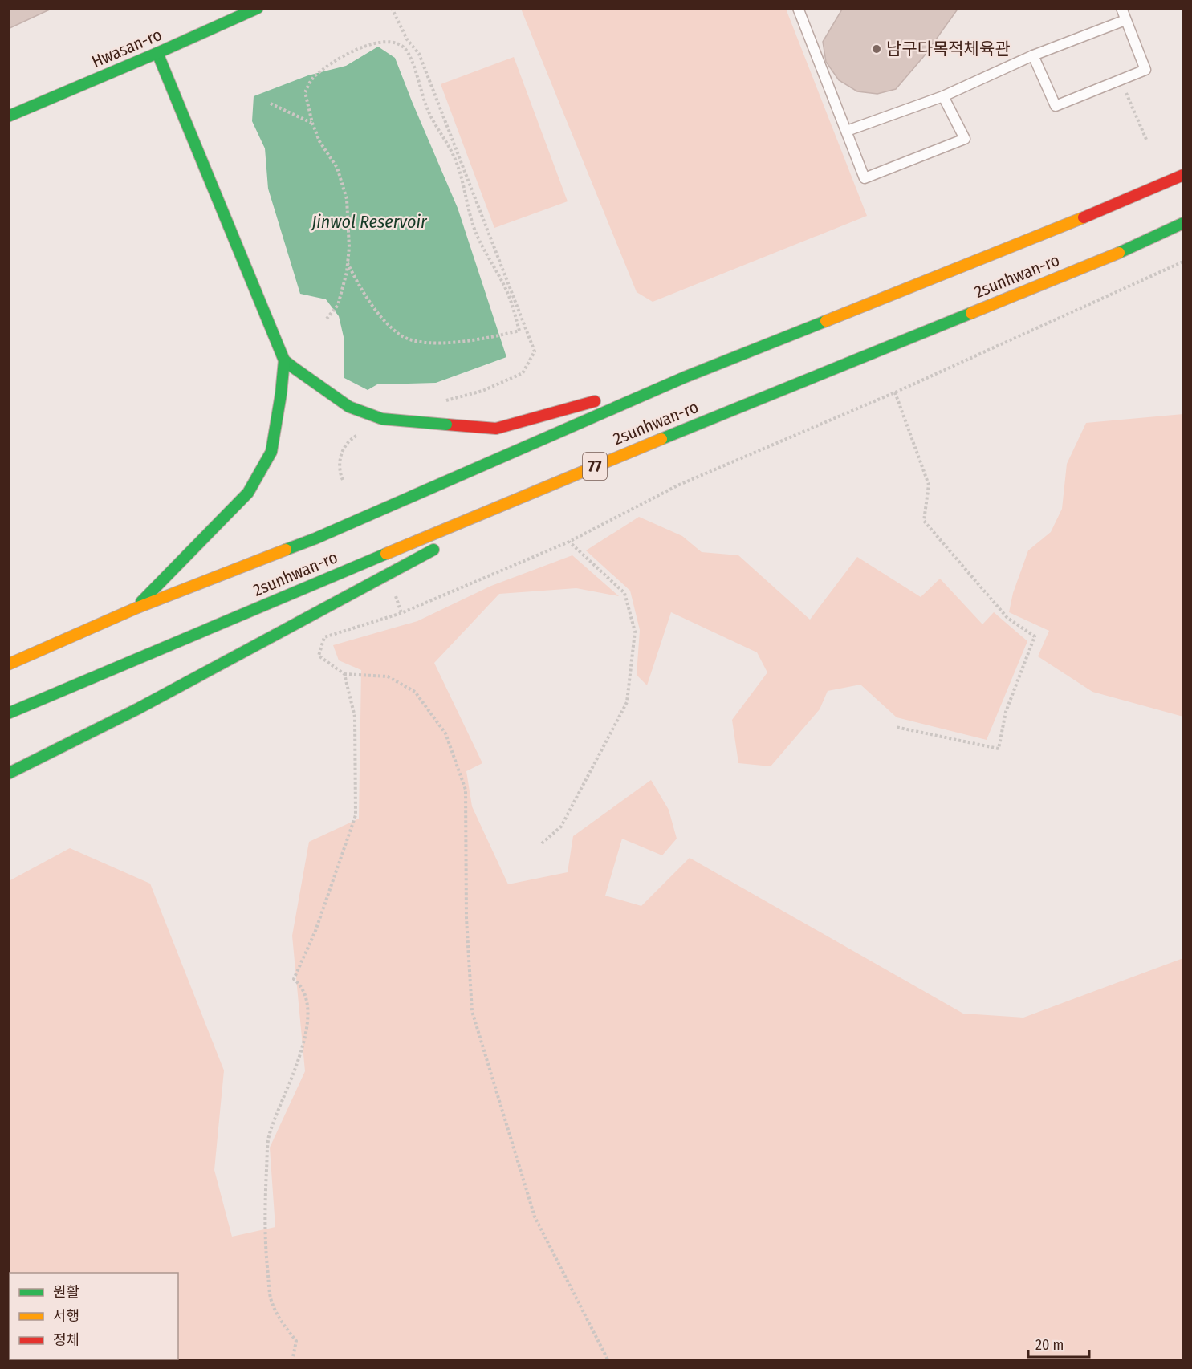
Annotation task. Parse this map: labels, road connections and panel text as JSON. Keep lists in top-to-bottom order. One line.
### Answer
{"streets":{"main road":["Hwasan-ro","2sunhwan-ro","77"]},"water":["Jinwol Reservoir"],"places":["남구다목적체육관"],"legend":["원활","서행","정체"],"scale_bar":"20 m"}
